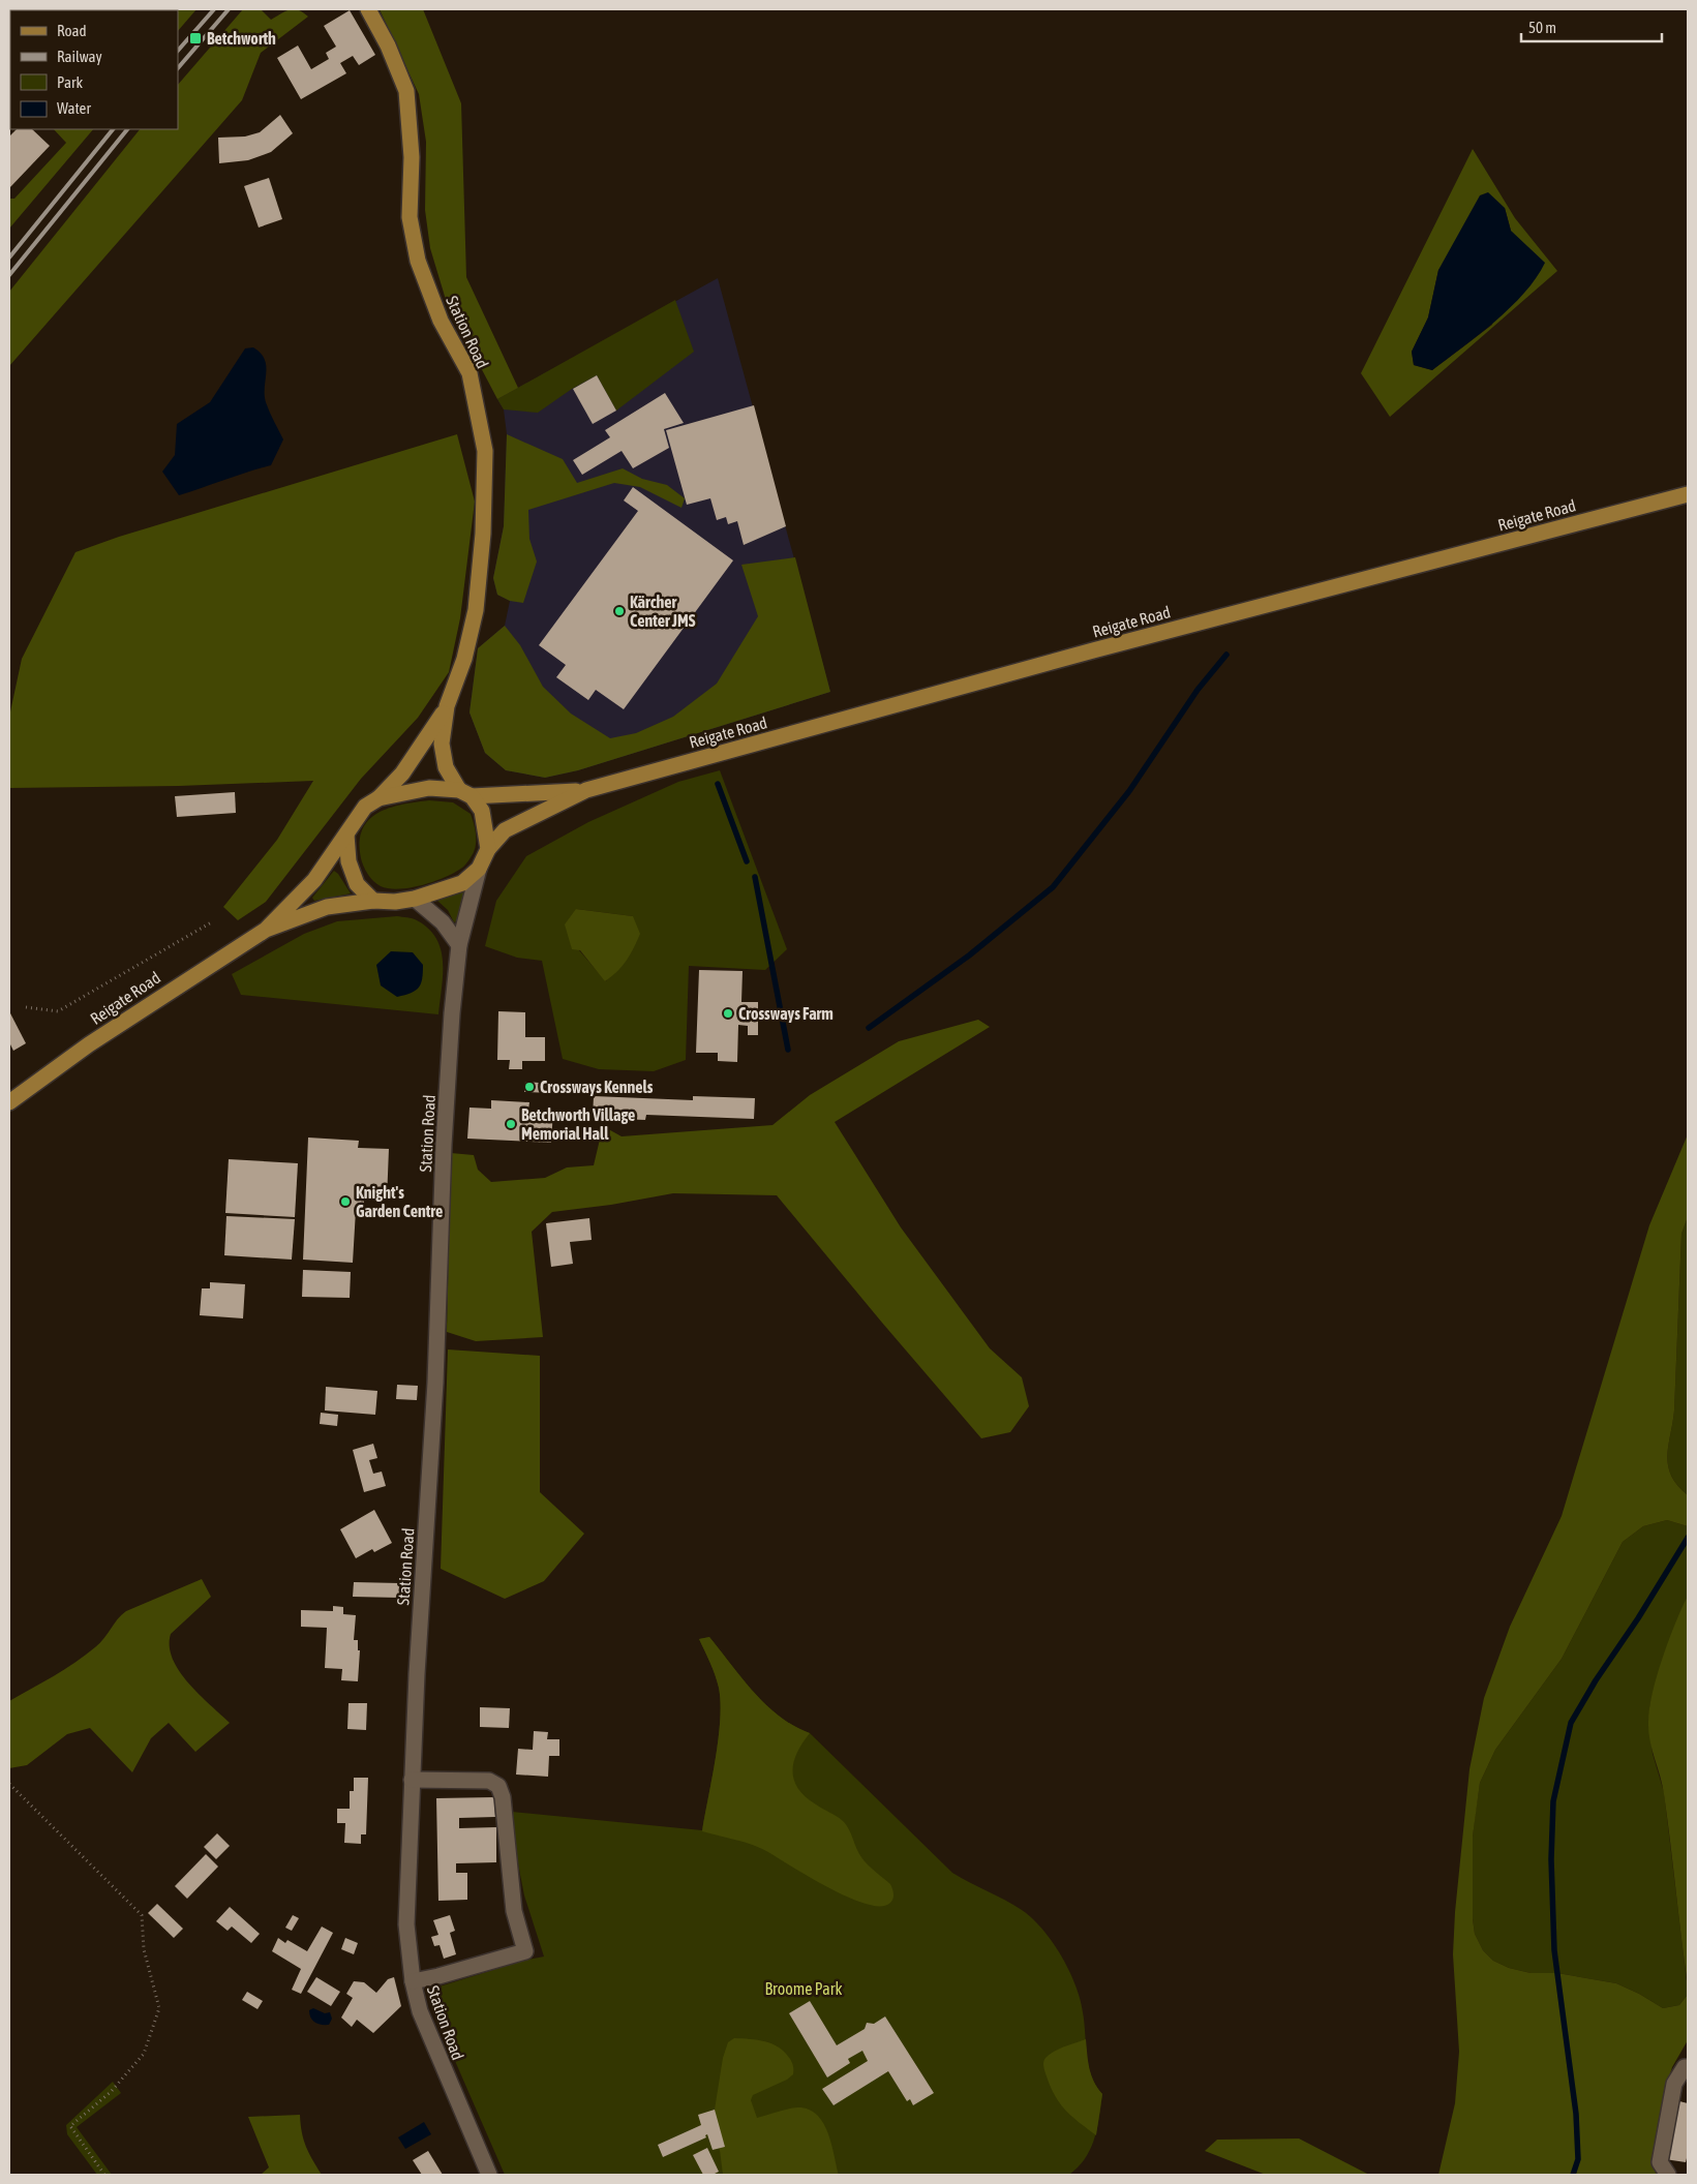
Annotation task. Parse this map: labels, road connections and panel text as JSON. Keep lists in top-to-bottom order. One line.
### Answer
{"streets":{"main road":["Station Road","Reigate Road"]},"crossings":[["Station Road","Reigate Road"]],"parks":["Broome Park"],"places":{"transit":["Betchworth"],"other":["Kärcher Center JMS","Crossways Farm","Crossways Kennels","Betchworth Village Memorial Hall","Knight's Garden Centre"]},"legend":["Road","Railway","Park","Water"],"scale_bar":"50 m"}
